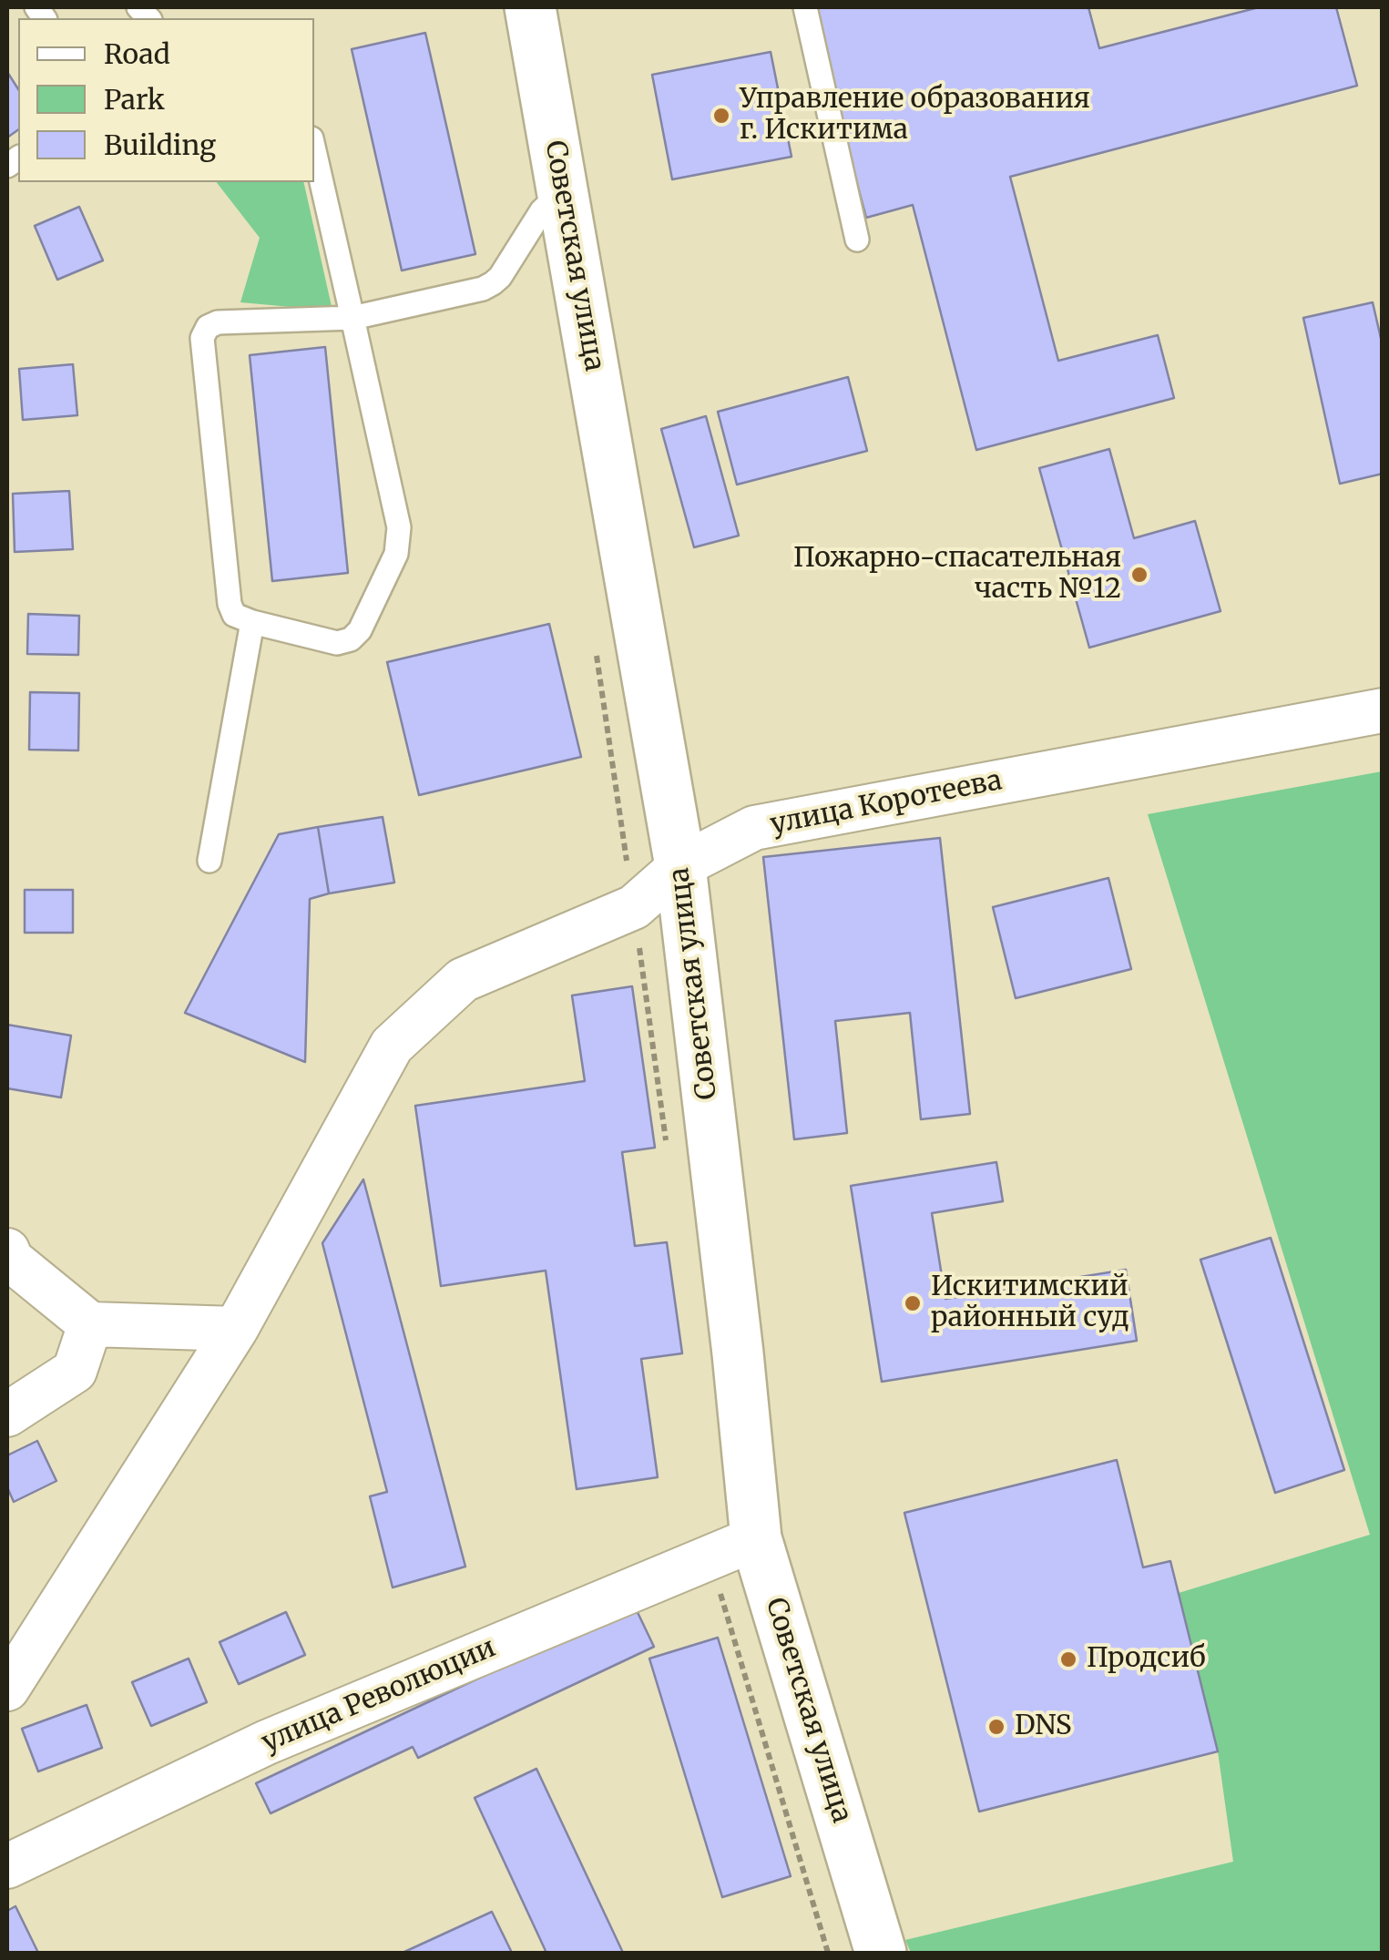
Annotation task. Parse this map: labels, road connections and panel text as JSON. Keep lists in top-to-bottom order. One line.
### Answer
{"streets":{"main road":["Советская улица"],"street":["улица Коротеева","улица Революции"]},"crossings":[["Советская улица","улица Коротеева"],["Советская улица","улица Революции"]],"places":["Управление образования г. Искитима","Пожарно-спасательная часть №12","Искитимский районный суд","Продсиб","DNS"],"legend":["Road","Park","Building"]}
